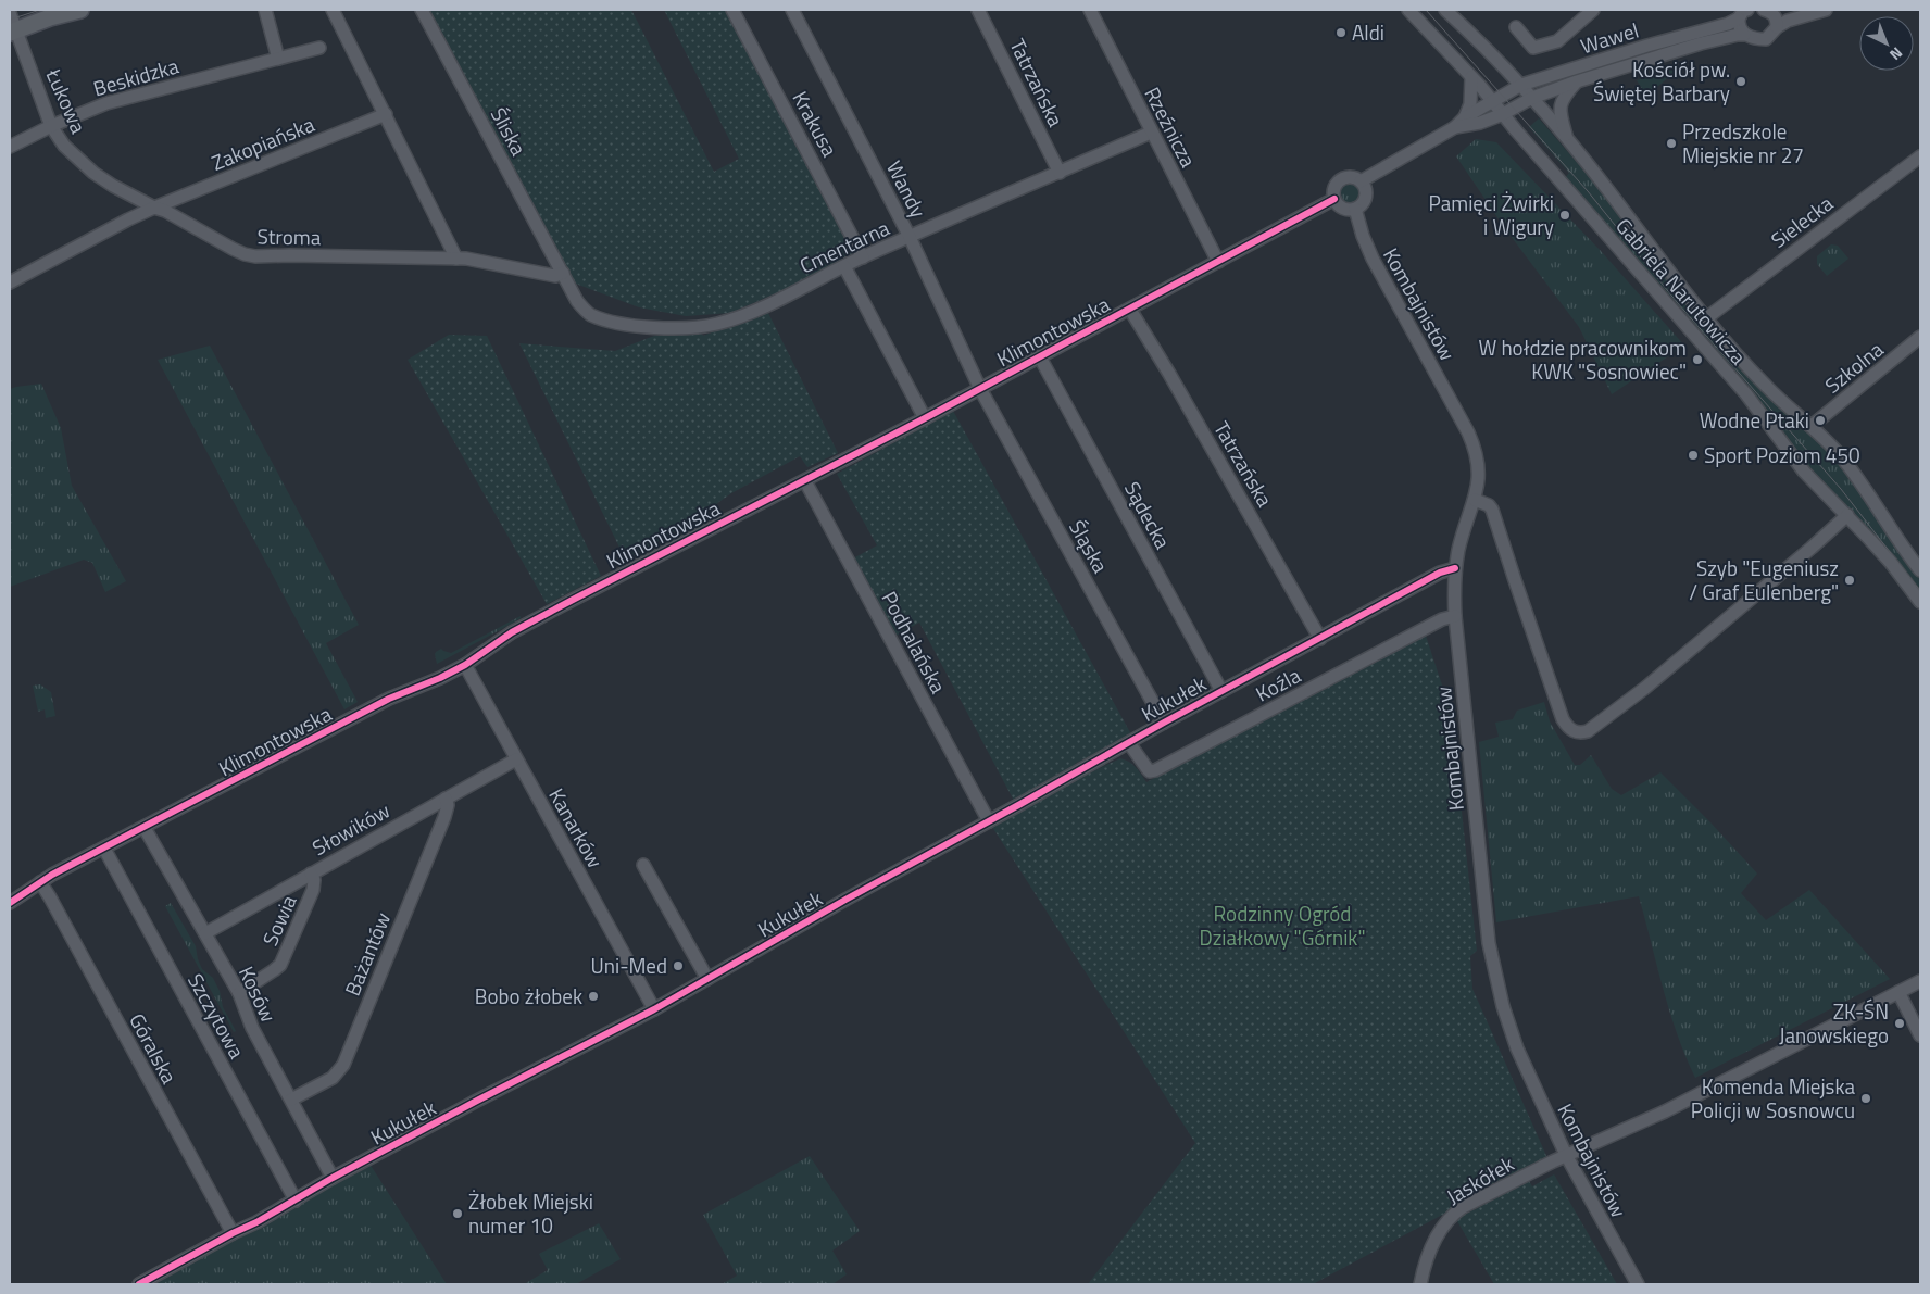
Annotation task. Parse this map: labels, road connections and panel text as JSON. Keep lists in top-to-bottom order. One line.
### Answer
{"streets":{"street":["Wawel","Beskidzka","Tatrzańska","Łukowa","Krakusa","Rzeźnicza","Śliska","Zakopiańska","Wandy","Sielecka","Stroma","Cmentarna","Gabriela Narutowicza","Kombajnistów","Klimontowska","Szkolna","Sądecka","Śląska","Podhalańska","Koźla","Kukułek","Kanarków","Słowików","Sowia","Bażantów","Kosów","Szczytowa","Góralska","Jaskółek"]},"crossings":[["Wawel","Gabriela Narutowicza"],["Beskidzka","Łukowa"],["Tatrzańska","Cmentarna"],["Tatrzańska","Klimontowska"],["Tatrzańska","Kukułek"],["Łukowa","Zakopiańska"],["Łukowa","Stroma"],["Krakusa","Cmentarna"],["Rzeźnicza","Cmentarna"],["Rzeźnicza","Klimontowska"],["Śliska","Stroma"],["Śliska","Cmentarna"],["Zakopiańska","Stroma"],["Wandy","Cmentarna"],["Wandy","Klimontowska"],["Wandy","Śląska"],["Sielecka","Gabriela Narutowicza"],["Stroma","Cmentarna"],["Gabriela Narutowicza","Szkolna"],["Kombajnistów","Klimontowska"],["Kombajnistów","Koźla"],["Kombajnistów","Kukułek"],["Kombajnistów","Jaskółek"],["Klimontowska","Sądecka"],["Klimontowska","Śląska"],["Klimontowska","Podhalańska"],["Klimontowska","Kanarków"],["Klimontowska","Kosów"],["Klimontowska","Szczytowa"],["Klimontowska","Góralska"],["Sądecka","Kukułek"],["Śląska","Kukułek"],["Podhalańska","Kukułek"],["Koźla","Kukułek"],["Kukułek","Kanarków"],["Kukułek","Kosów"],["Kukułek","Szczytowa"],["Kukułek","Góralska"],["Kanarków","Słowików"],["Słowików","Sowia"],["Słowików","Bażantów"],["Słowików","Kosów"],["Sowia","Kosów"],["Bażantów","Kosów"]],"parks":["Rodzinny Ogród Działkowy \"Górnik\""],"places":["Aldi","Kościół pw. Świętej Barbary","Przedszkole Miejskie nr 27","Pamięci Żwirki i Wigury","W hołdzie pracownikom KWK \"Sosnowiec\"","Wodne Ptaki","Sport Poziom 450","Szyb \"Eugeniusz / Graf Eulenberg\"","Uni-Med","Bobo żłobek","ZK-ŚN Janowskiego","Komenda Miejska Policji w Sosnowcu","Żłobek Miejski numer 10"],"north":"bottom right"}
